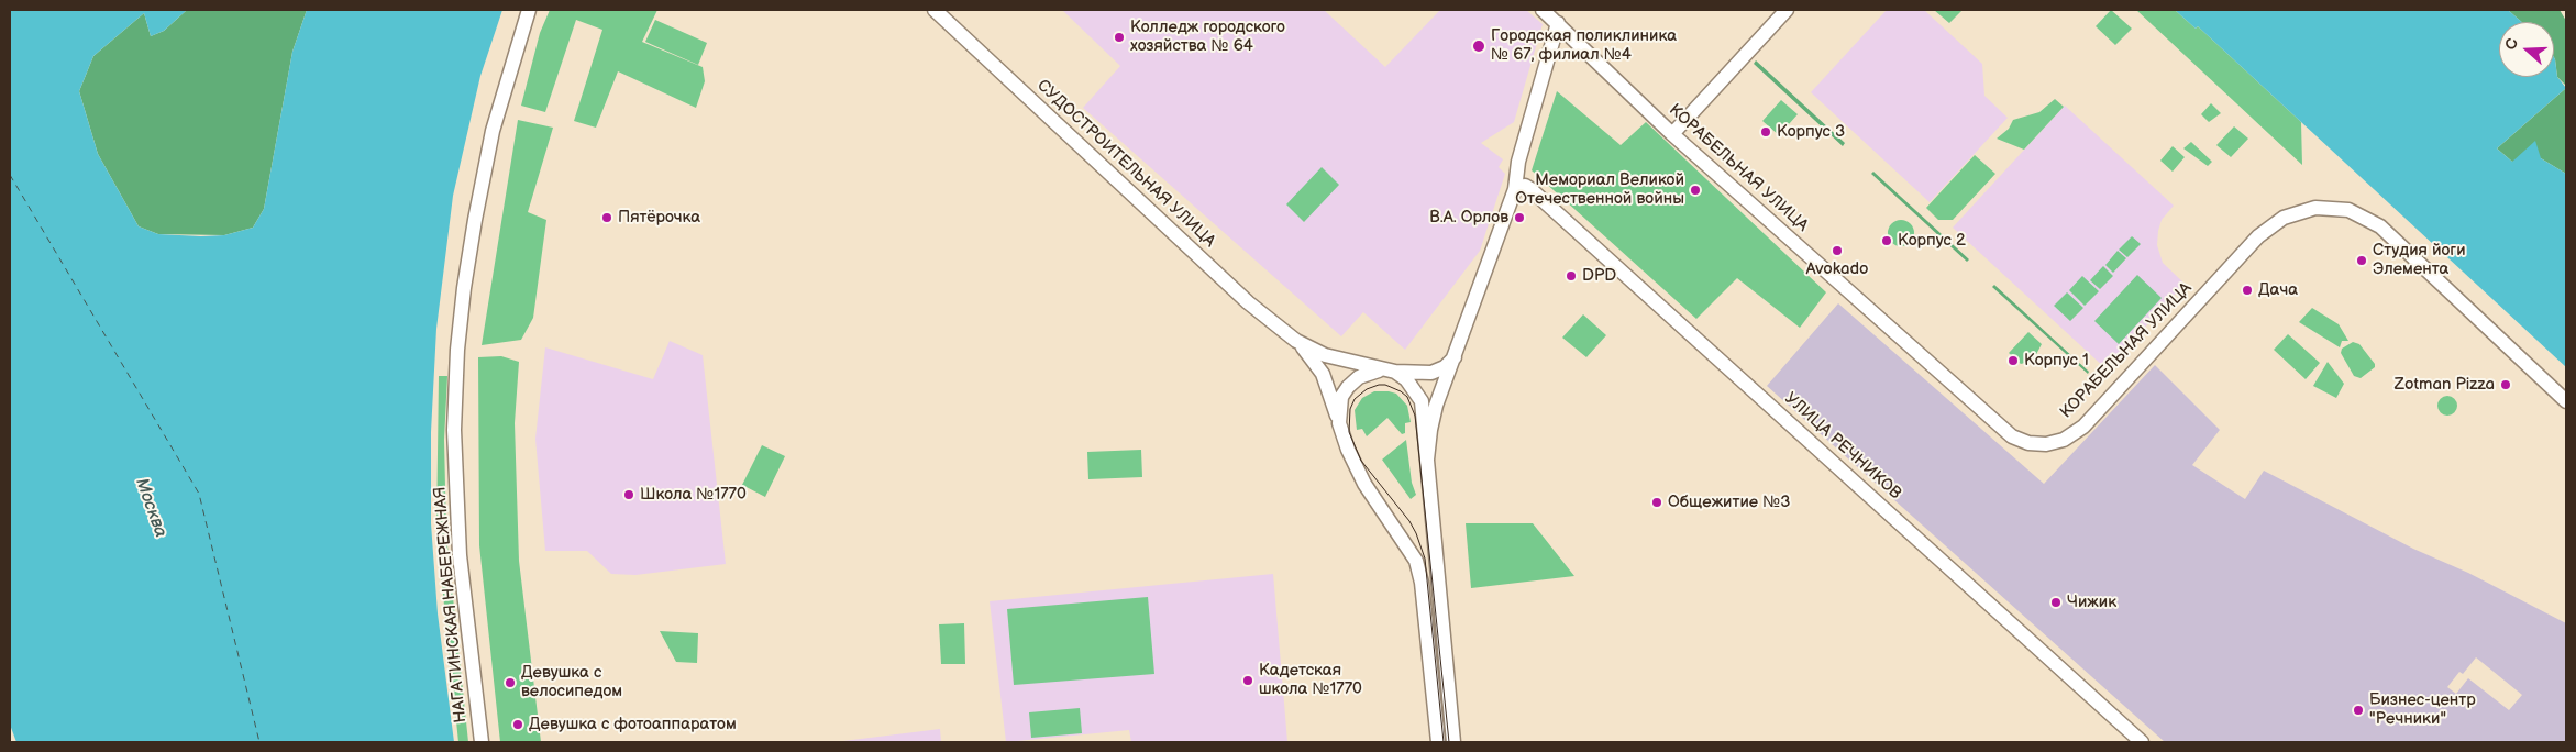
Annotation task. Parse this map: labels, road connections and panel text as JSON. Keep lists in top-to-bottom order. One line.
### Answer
{"streets":{"street":["СУДОСТРОИТЕЛЬНАЯ УЛИЦА","КОРАБЕЛЬНАЯ УЛИЦА","УЛИЦА РЕЧНИКОВ","НАГАТИНСКАЯ НАБЕРЕЖНАЯ"]},"water":["Москва"],"places":["Колледж городского хозяйства № 64","Городская поликлиника № 67, филиал №4","Корпус 3","Мемориал Великой Отечественной войны","Пятёрочка","В.А. Орлов","Корпус 2","Avokado","Студия йоги Элемента","DPD","Дача","Корпус 1","Zotman Pizza","Школа №1770","Общежитие №3","Чижик","Кадетская школа №1770","Девушка с велосипедом","Бизнес-центр \"Речники\"","Девушка с фотоаппаратом"],"north":"left"}
